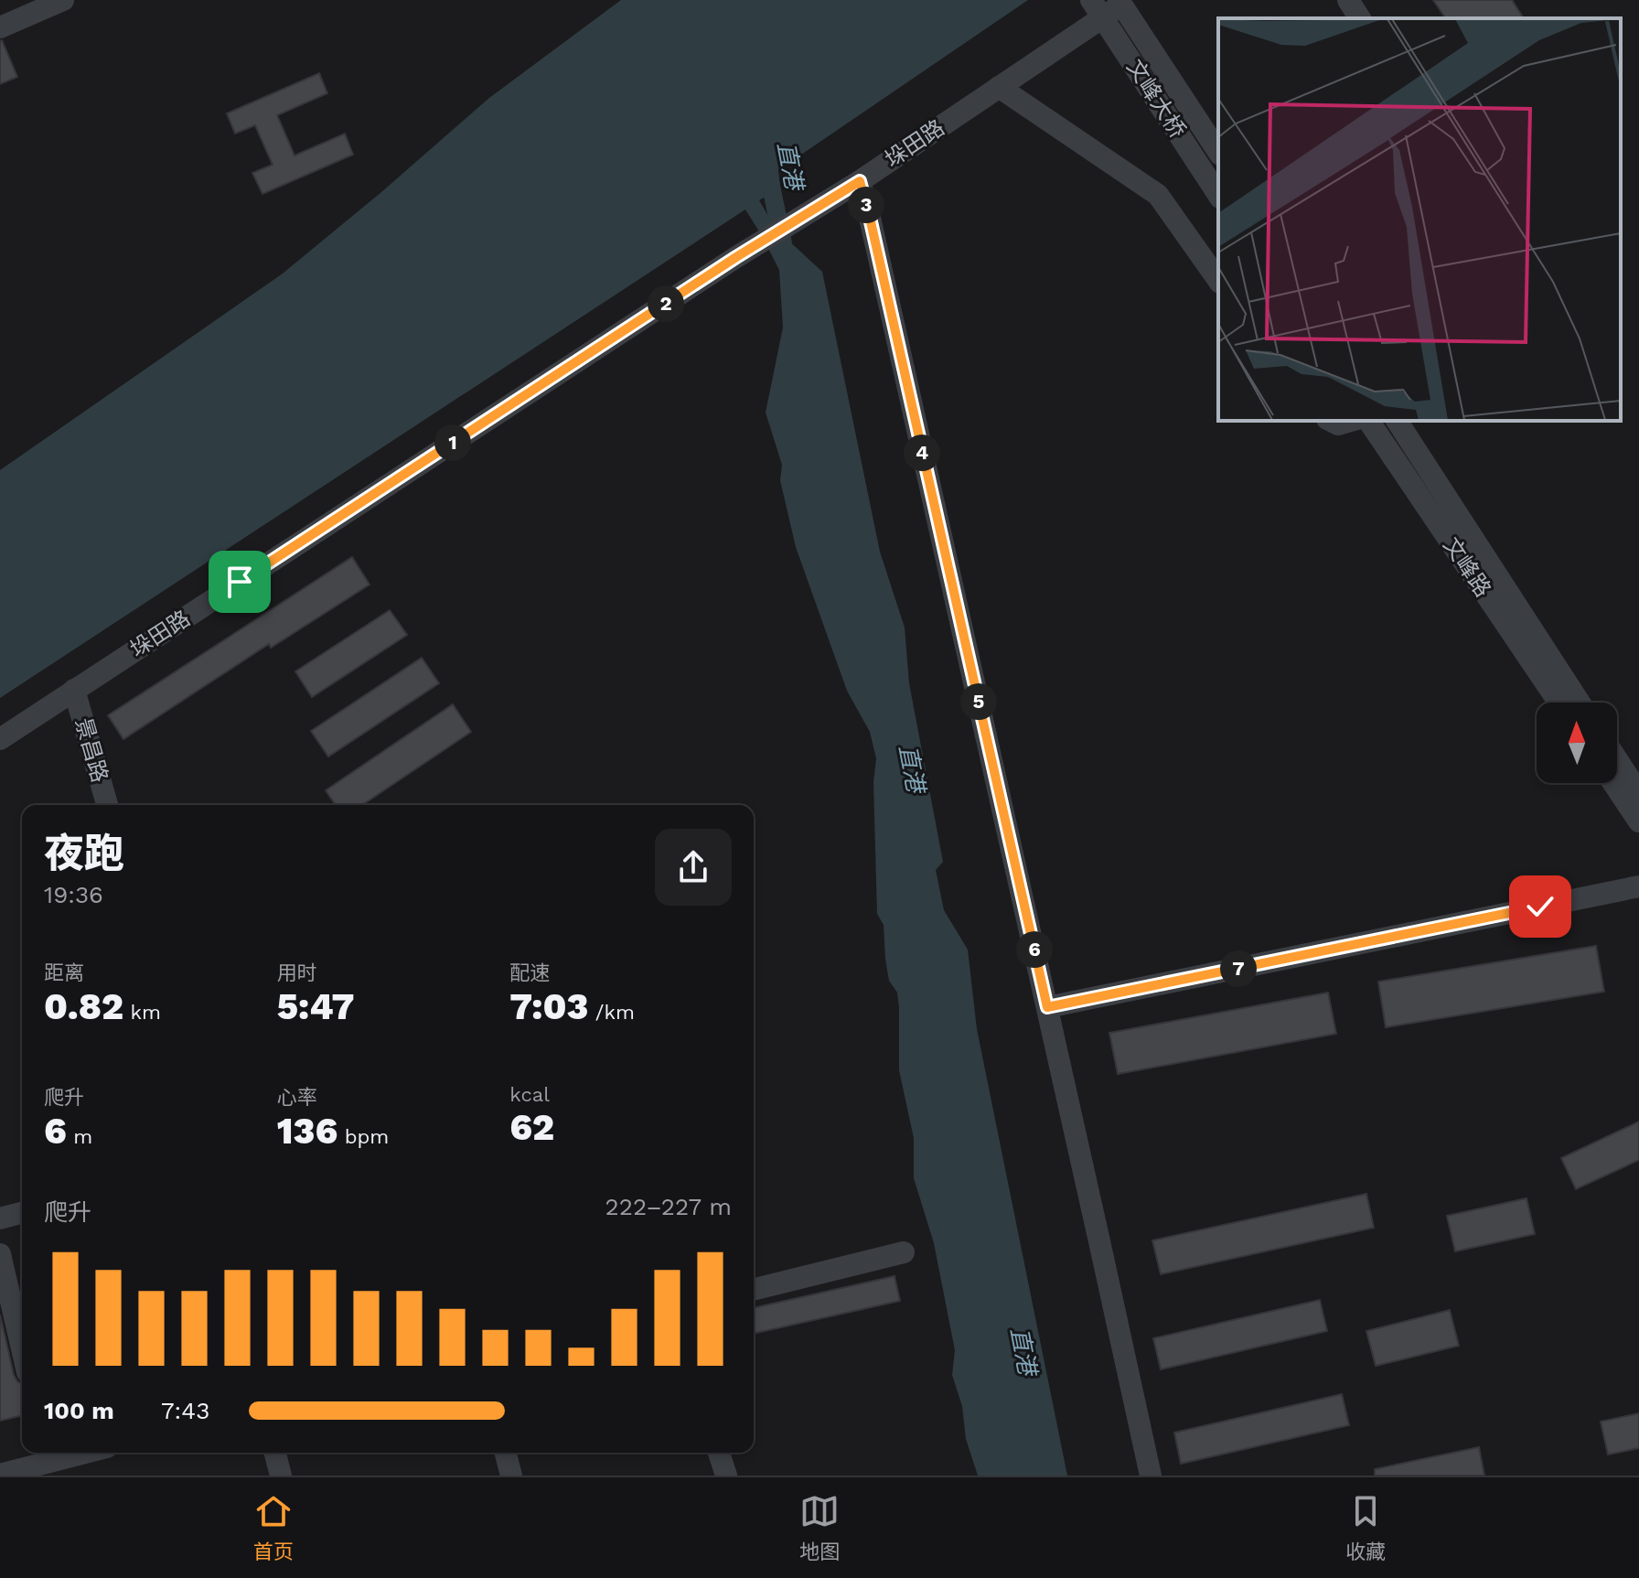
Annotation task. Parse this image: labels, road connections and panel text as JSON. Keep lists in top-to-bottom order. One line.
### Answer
{"streets":{"street":["文峰大桥","垛田路","文峰路","景昌路"]},"crossings":[["垛田路","景昌路"]],"water":["直港"],"north":"top","page":{"pins":["3","2","1","4","5","6","7"],"heading":["夜跑","19:36"],"stats":[["距离","0.82 km"],["用时","5:47"],["配速","7:03 /km"],["爬升","6 m"],["心率","136 bpm"],["kcal","62"]],"chart":["爬升","222–227 m"],"list":[{"name":"100 m","note":"7:43"}],"tabs":["首页","地图","收藏"]}}
